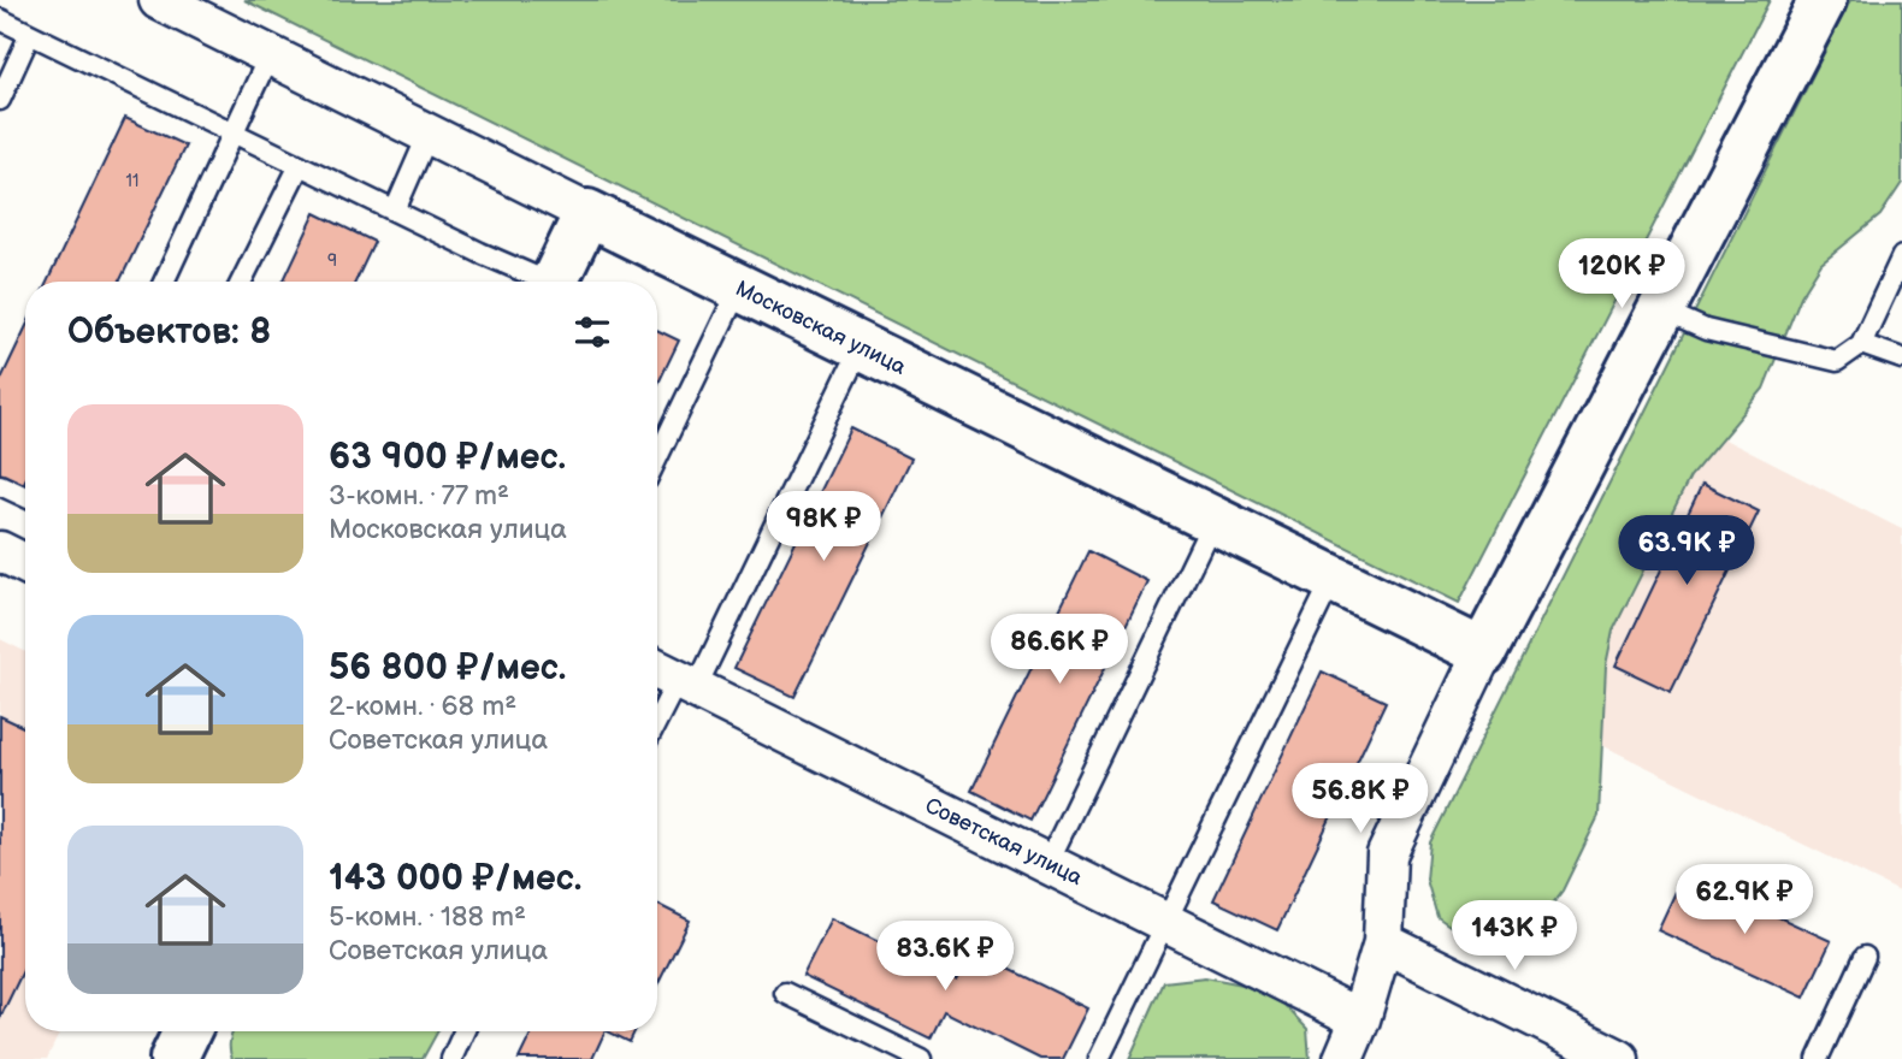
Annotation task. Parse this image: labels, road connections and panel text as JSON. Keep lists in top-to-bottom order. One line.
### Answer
{"streets":{"street":["Московская улица","Советская улица"]},"house_numbers":["11","9"],"page":{"price":["120K ₽","98K ₽","63.9K ₽","86.6K ₽","56.8K ₽","62.9K ₽","143K ₽","83.6K ₽"],"heading":"Объектов: 8","list":[{"name":"63 900 ₽/мес.","note":"3-комн. · 77 m² · Московская улица"},{"name":"56 800 ₽/мес.","note":"2-комн. · 68 m² · Советская улица"},{"name":"143 000 ₽/мес.","note":"5-комн. · 188 m² · Советская улица"}]}}
